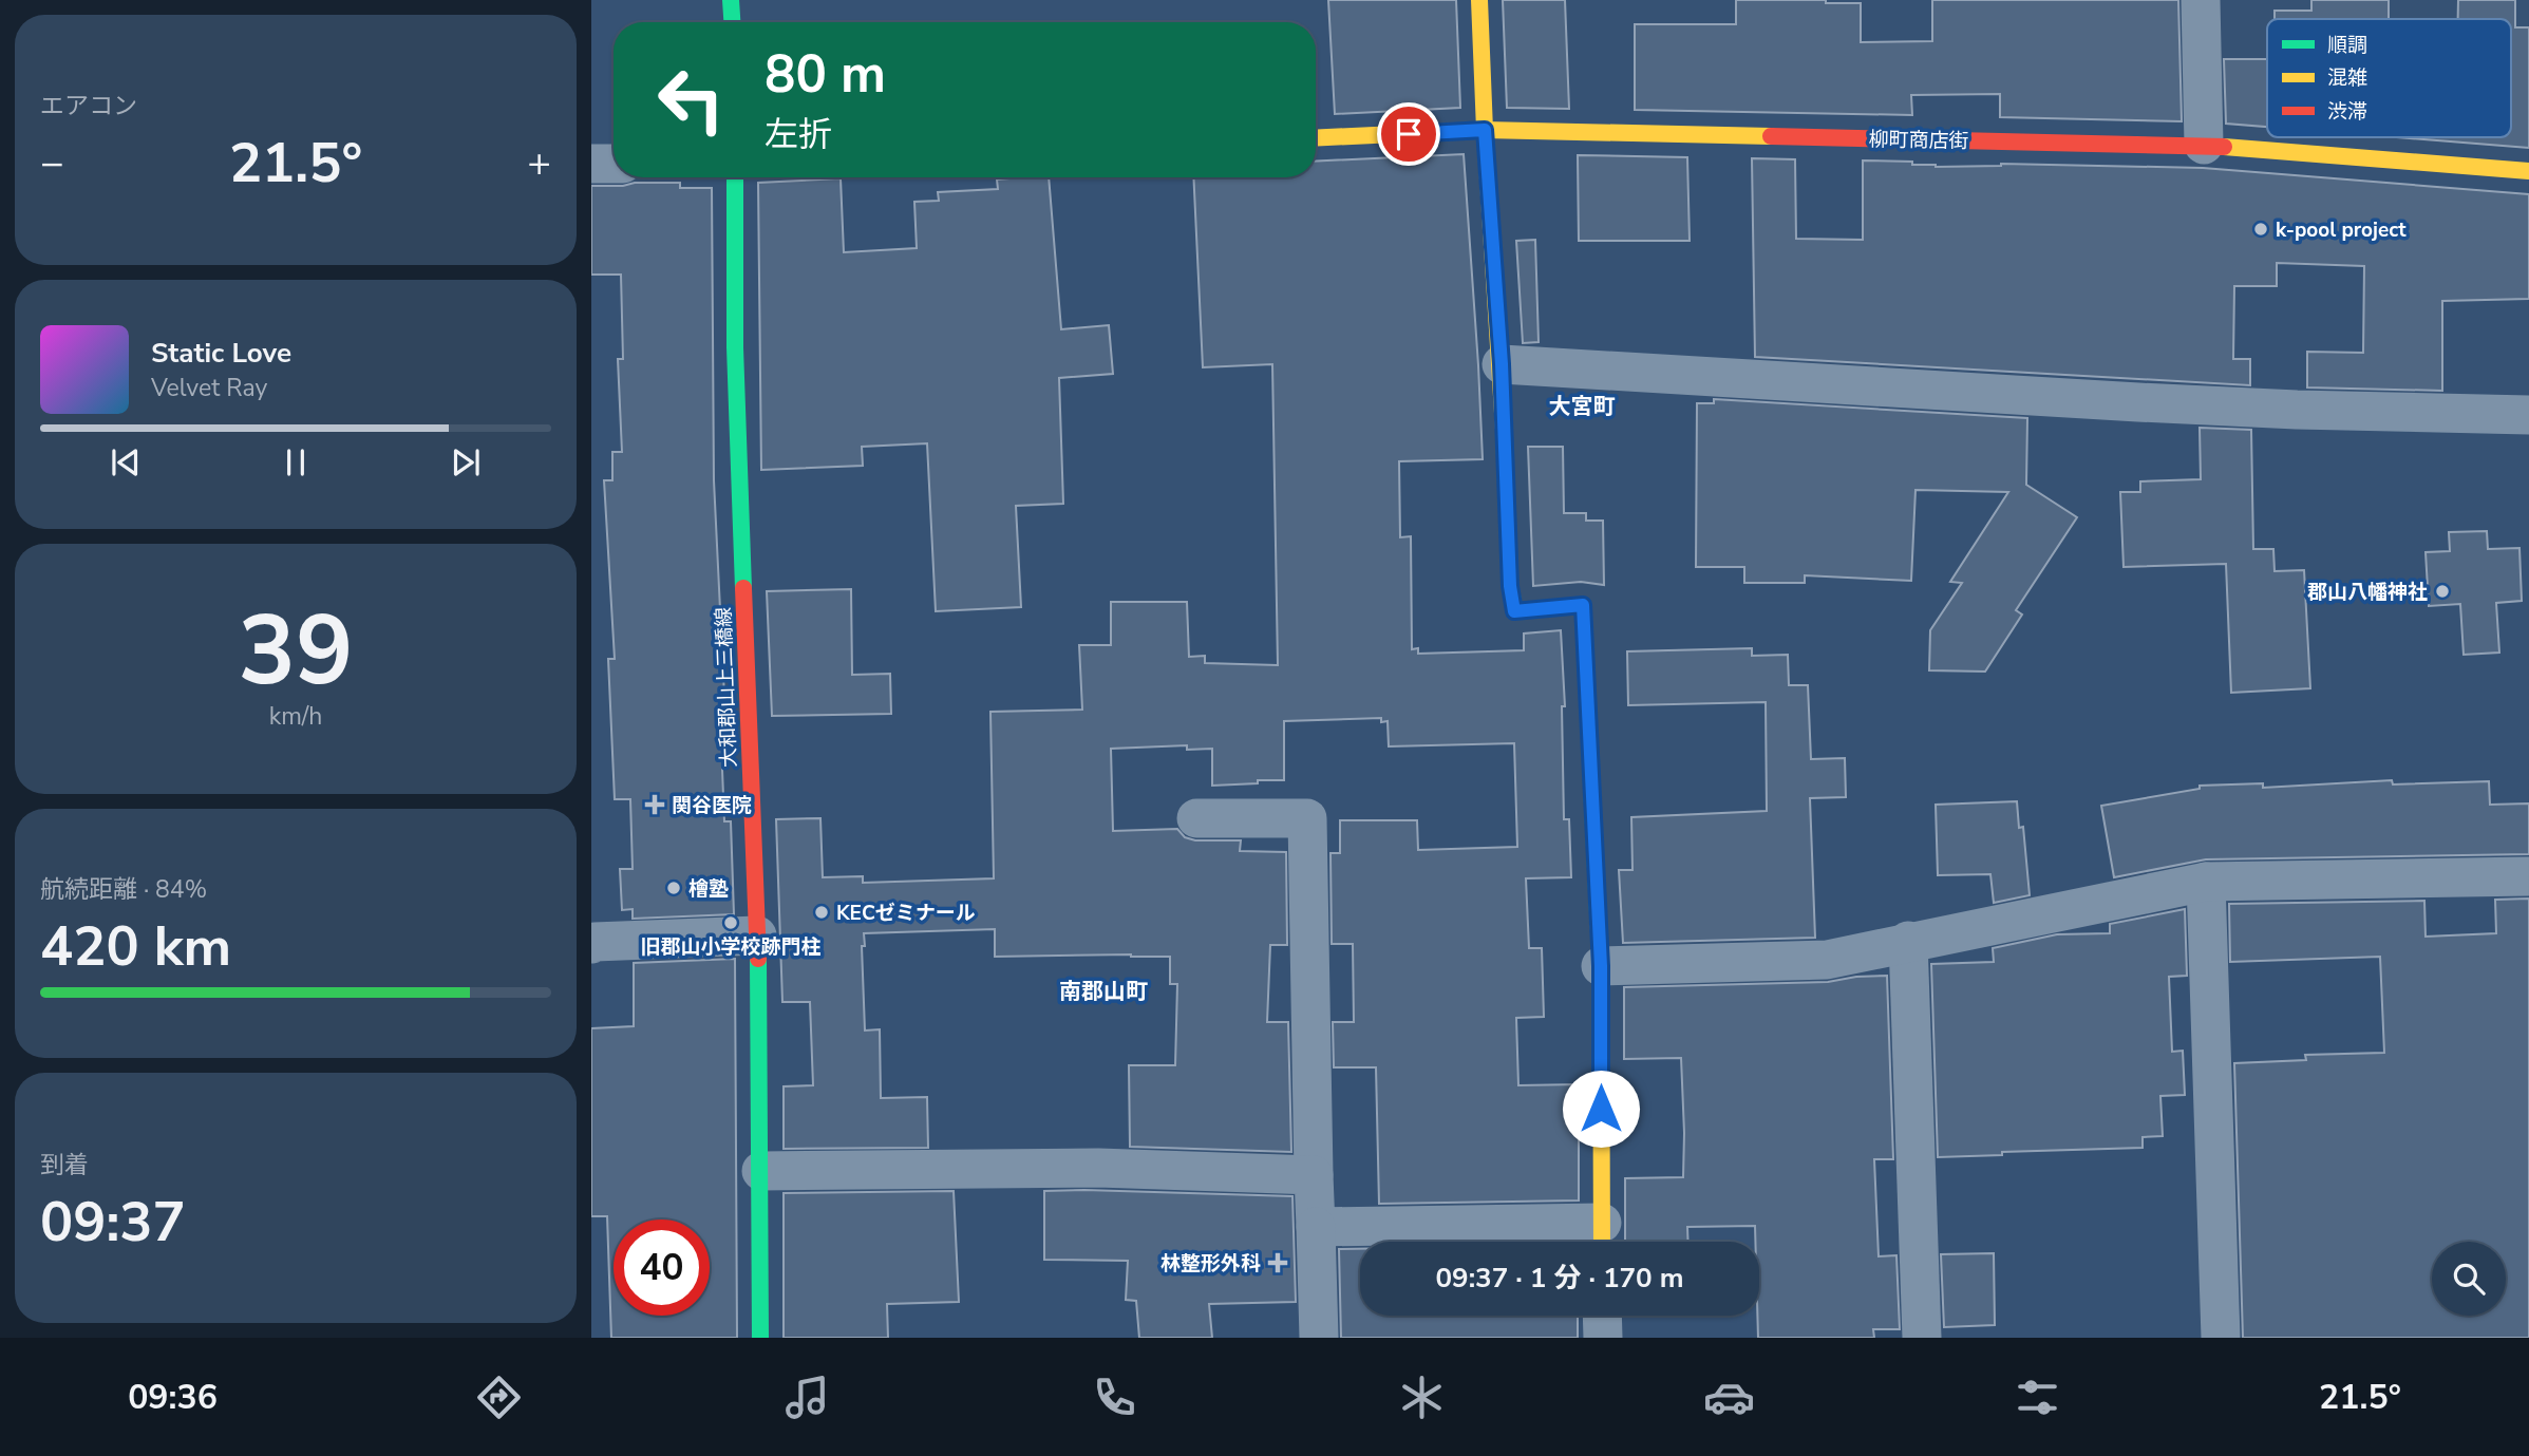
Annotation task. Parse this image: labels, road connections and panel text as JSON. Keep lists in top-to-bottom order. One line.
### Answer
{"streets":{"street":["柳町商店街","大和郡山上三橋線"]},"districts":["大宮町","南郡山町"],"places":{"other":["k-pool project","郡山八幡神社","檜塾","KECゼミナール","旧郡山小学校跡門柱"],"health":["関谷医院","林整形外科"]},"legend":["順調","混雑","渋滞"],"page":{"tile":["エアコン",["39","km/h"],["航続距離 · 84%","420 km"],["到着","09:37"]],"turn":["80 m","左折"],"heat":["−","21.5°","+"],"song":["Static Love","Velvet Ray"],"limit":"40","trip":"09:37 · 1 分 · 170 m","tabs":["09:36","21.5°"]}}
